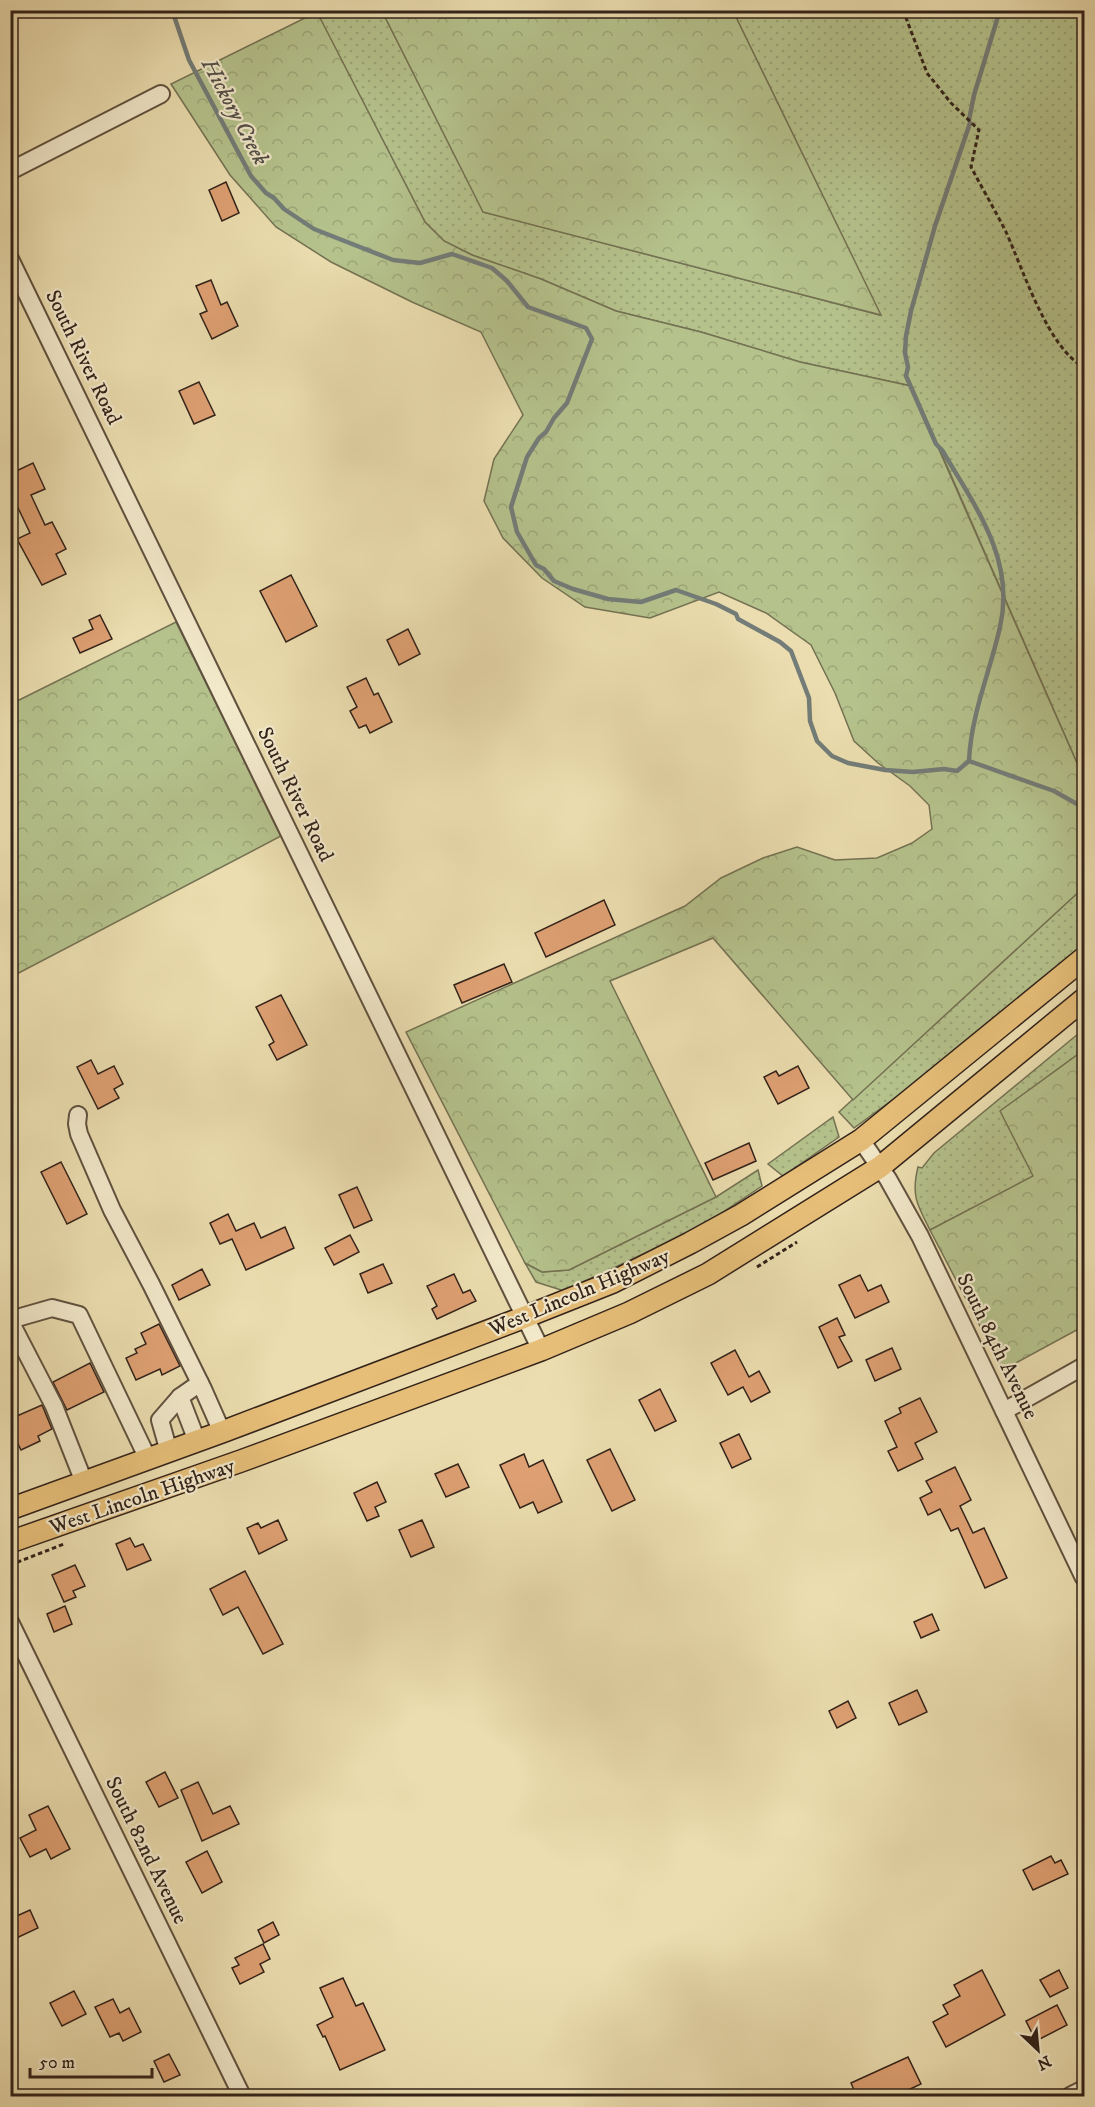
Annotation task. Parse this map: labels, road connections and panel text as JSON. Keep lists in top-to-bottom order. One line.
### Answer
{"streets":{"main road":["West Lincoln Highway"],"street":["South River Road","South 84th Avenue","South 82nd Avenue"]},"crossings":[["South River Road","West Lincoln Highway"],["West Lincoln Highway","South 84th Avenue"]],"water":["Hickory Creek"],"scale_bar":"50 m","north":"bottom right"}
